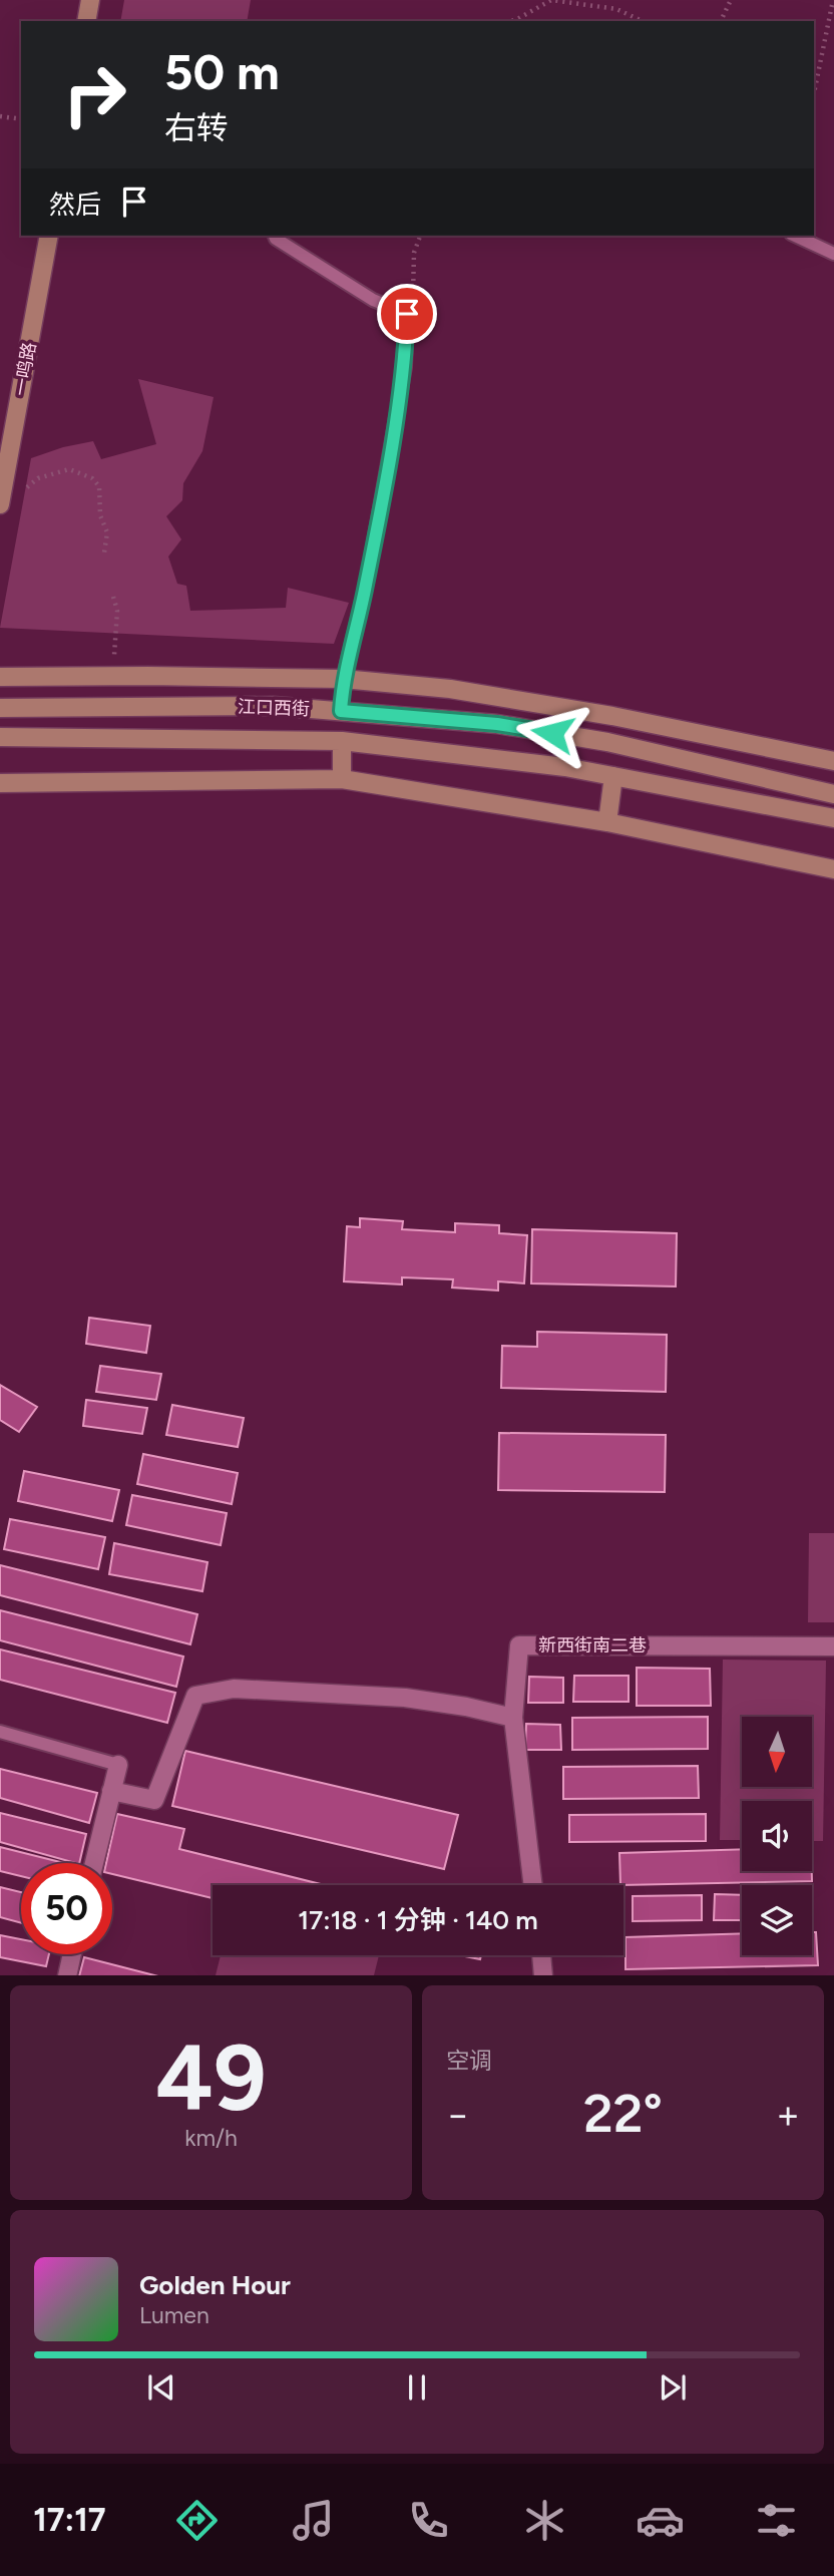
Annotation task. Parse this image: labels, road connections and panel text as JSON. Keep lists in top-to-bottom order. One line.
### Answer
{"streets":{"street":["一鸣路","江口西街","新西街南二巷"]},"north":"bottom","page":{"turn":["50 m","右转"],"then":"然后","limit":"50","trip":"17:18 · 1 分钟 · 140 m","tile":[["49","km/h"],"空调"],"heat":["−","22°","+"],"song":["Golden Hour","Lumen"],"tabs":"17:17"}}
